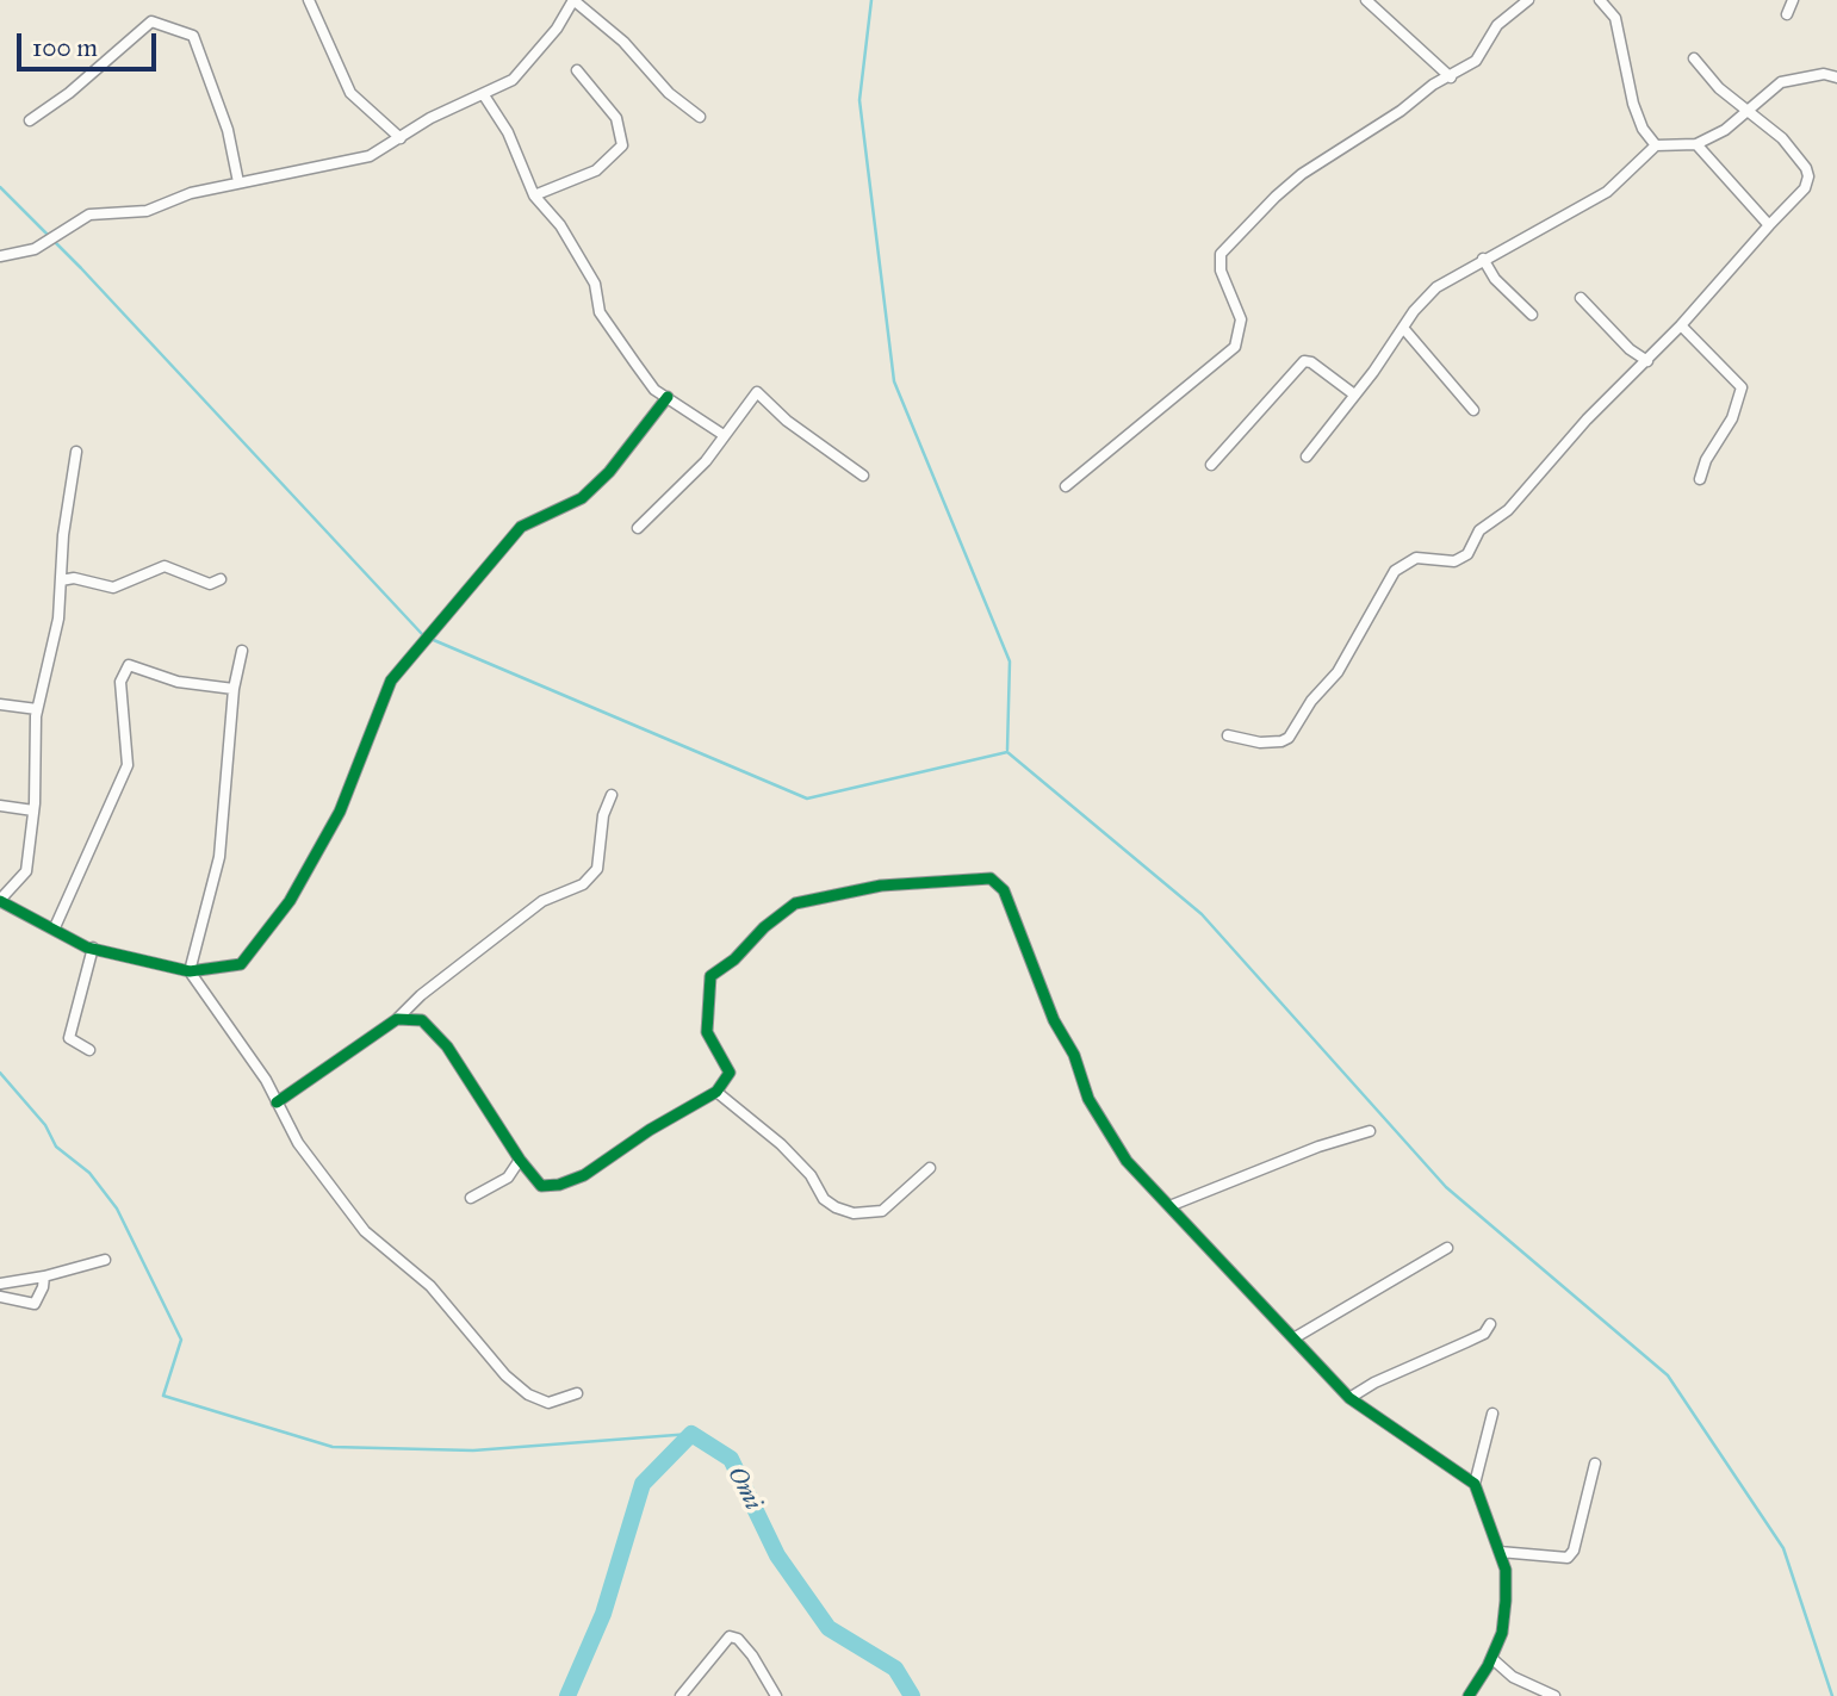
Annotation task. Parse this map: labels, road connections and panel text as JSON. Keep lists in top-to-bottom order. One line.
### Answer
{"water":["Omi"],"scale_bar":"100 m"}
